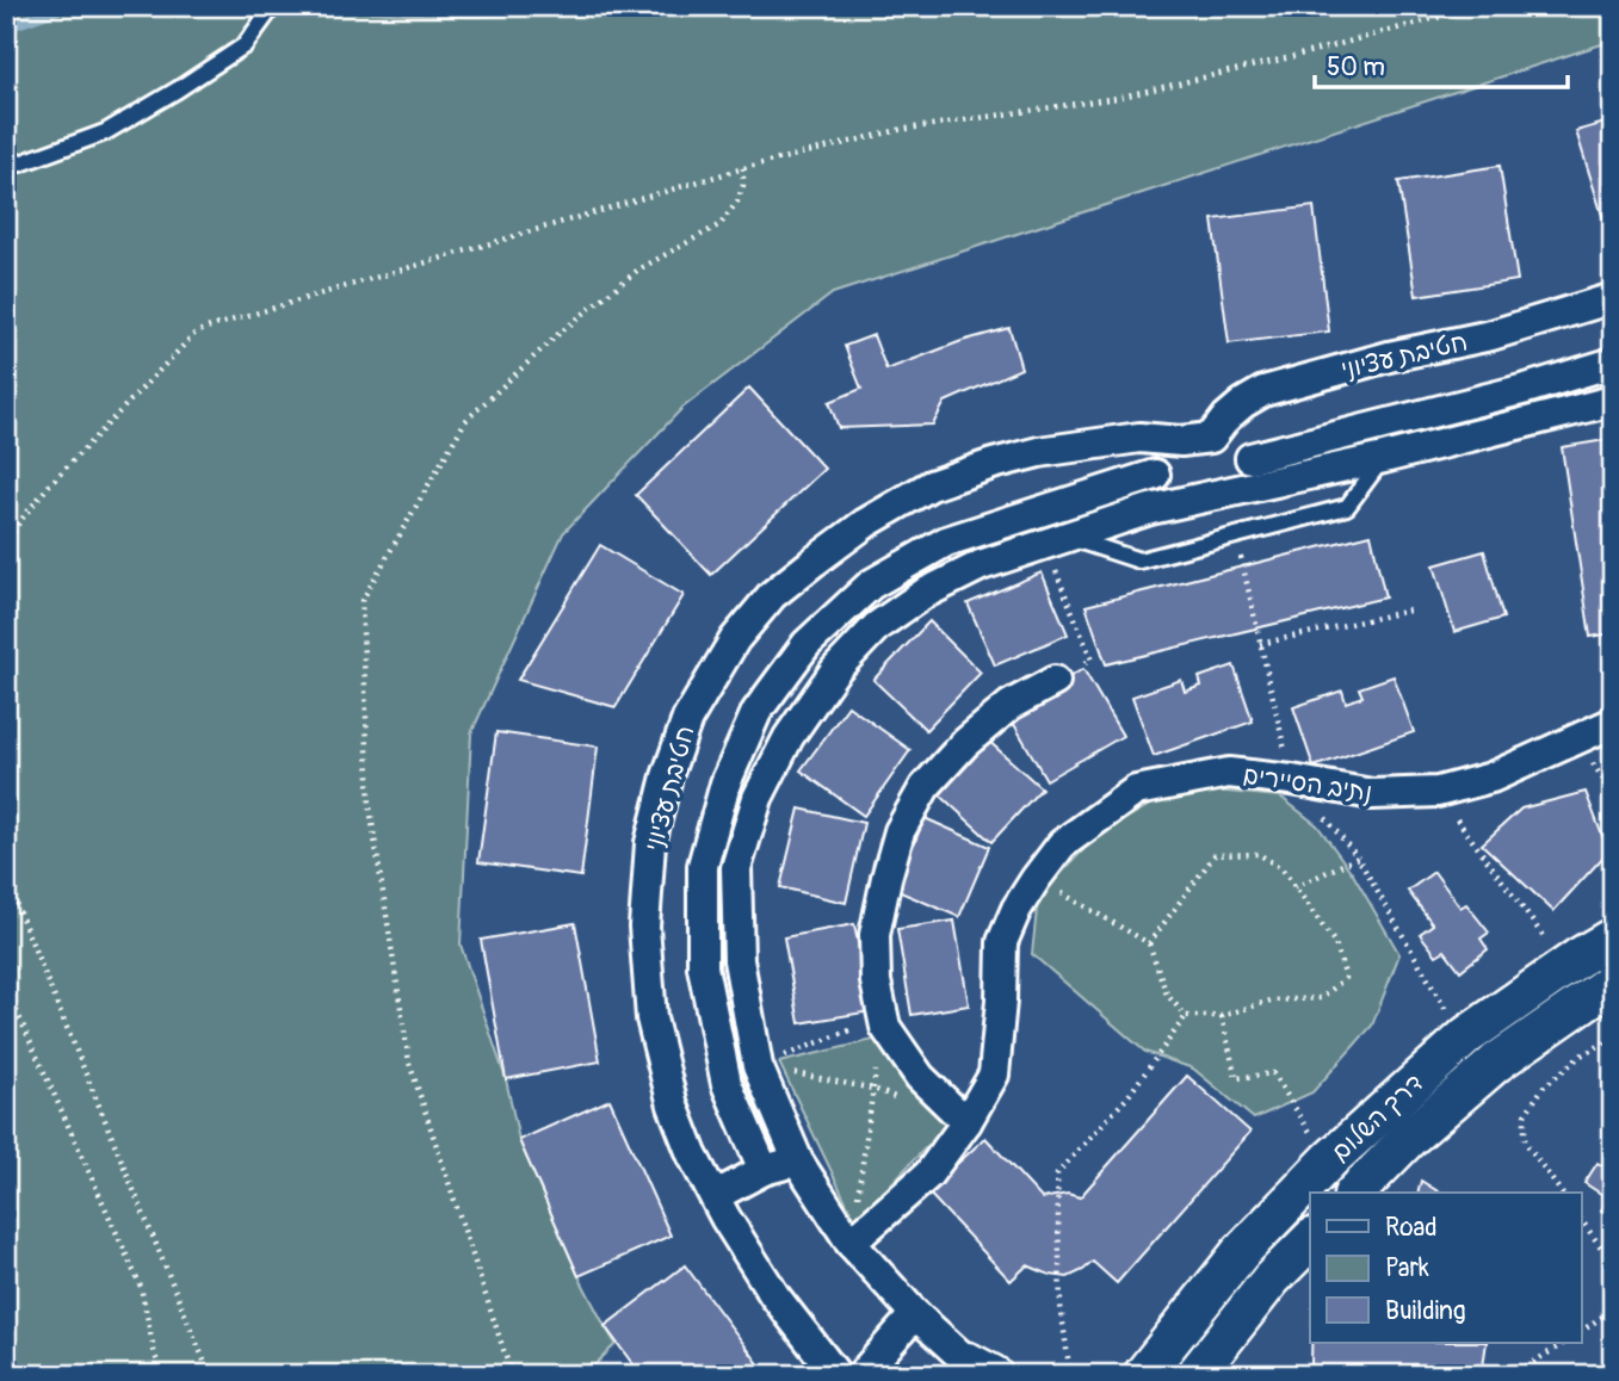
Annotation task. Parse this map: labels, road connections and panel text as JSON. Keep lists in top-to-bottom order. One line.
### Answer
{"streets":{"street":["חטיבת עציוני","נתיב הסיירים","דרך השלום"]},"legend":["Road","Park","Building"],"scale_bar":"50 m"}
